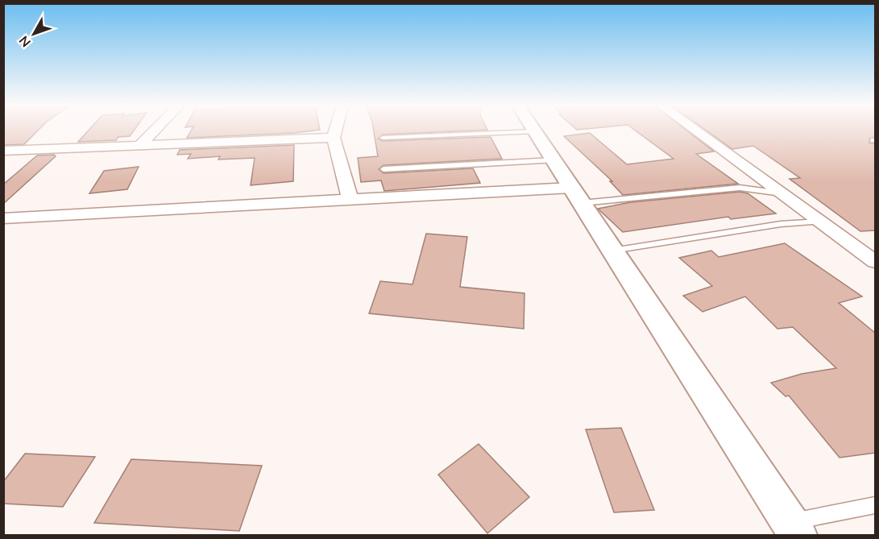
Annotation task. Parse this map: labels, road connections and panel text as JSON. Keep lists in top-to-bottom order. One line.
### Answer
{"north":"bottom left"}
